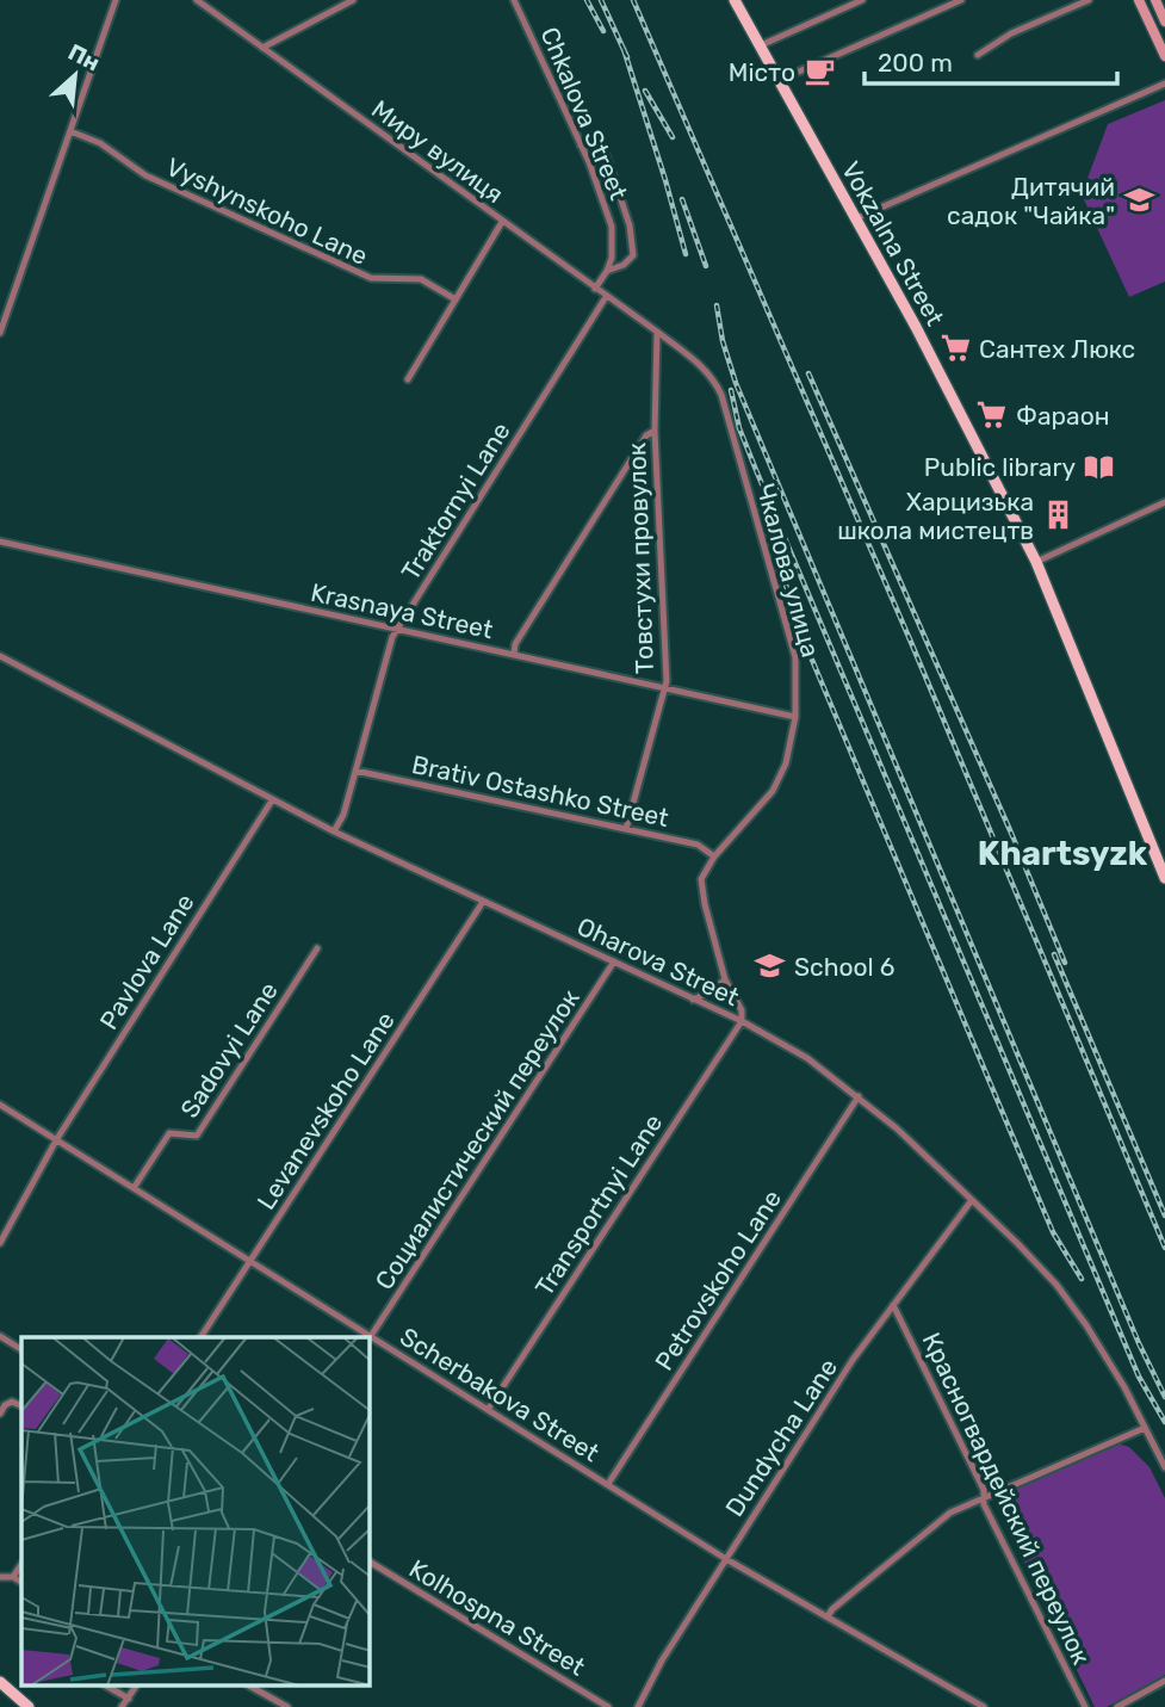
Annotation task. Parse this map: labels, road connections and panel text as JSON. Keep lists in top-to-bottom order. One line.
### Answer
{"streets":{"main road":["Vokzalna Street"],"street":["Chkalova Street","Миру вулиця","Vyshynskoho Lane","Traktornyi Lane","Товстухи провулок","Чкалова улица","Krasnaya Street","Brativ Ostashko Street","Pavlova Lane","Oharova Street","Sadovyi Lane","Levanevskoho Lane","Социалистический переулок","Transportnyi Lane","Petrovskoho Lane","Scherbakova Street","Dundycha Lane","Красногвардейский переулок","Kolhospna Street"]},"crossings":[["Chkalova Street","Миру вулиця"],["Миру вулиця","Traktornyi Lane"],["Миру вулиця","Товстухи провулок"],["Миру вулиця","Чкалова улица"],["Traktornyi Lane","Krasnaya Street"],["Traktornyi Lane","Brativ Ostashko Street"],["Traktornyi Lane","Oharova Street"],["Товстухи провулок","Чкалова улица"],["Товстухи провулок","Krasnaya Street"],["Товстухи провулок","Brativ Ostashko Street"],["Чкалова улица","Krasnaya Street"],["Чкалова улица","Brativ Ostashko Street"],["Чкалова улица","Oharova Street"],["Чкалова улица","Transportnyi Lane"],["Pavlova Lane","Oharova Street"],["Pavlova Lane","Scherbakova Street"],["Oharova Street","Levanevskoho Lane"],["Oharova Street","Социалистический переулок"],["Oharova Street","Transportnyi Lane"],["Oharova Street","Petrovskoho Lane"],["Oharova Street","Dundycha Lane"],["Sadovyi Lane","Scherbakova Street"],["Levanevskoho Lane","Scherbakova Street"],["Социалистический переулок","Scherbakova Street"],["Transportnyi Lane","Scherbakova Street"],["Petrovskoho Lane","Scherbakova Street"],["Scherbakova Street","Dundycha Lane"],["Dundycha Lane","Красногвардейский переулок"]],"districts":["Khartsyzk"],"places":{"cafe":["Місто"],"school or university":["Дитячий садок \"Чайка\"","School 6"],"supermarket":["Сантех Люкс","Фараон"],"library":["Public library"],"building":["Харцизька школа мистецтв"]},"scale_bar":"200 m","north":"top right"}
